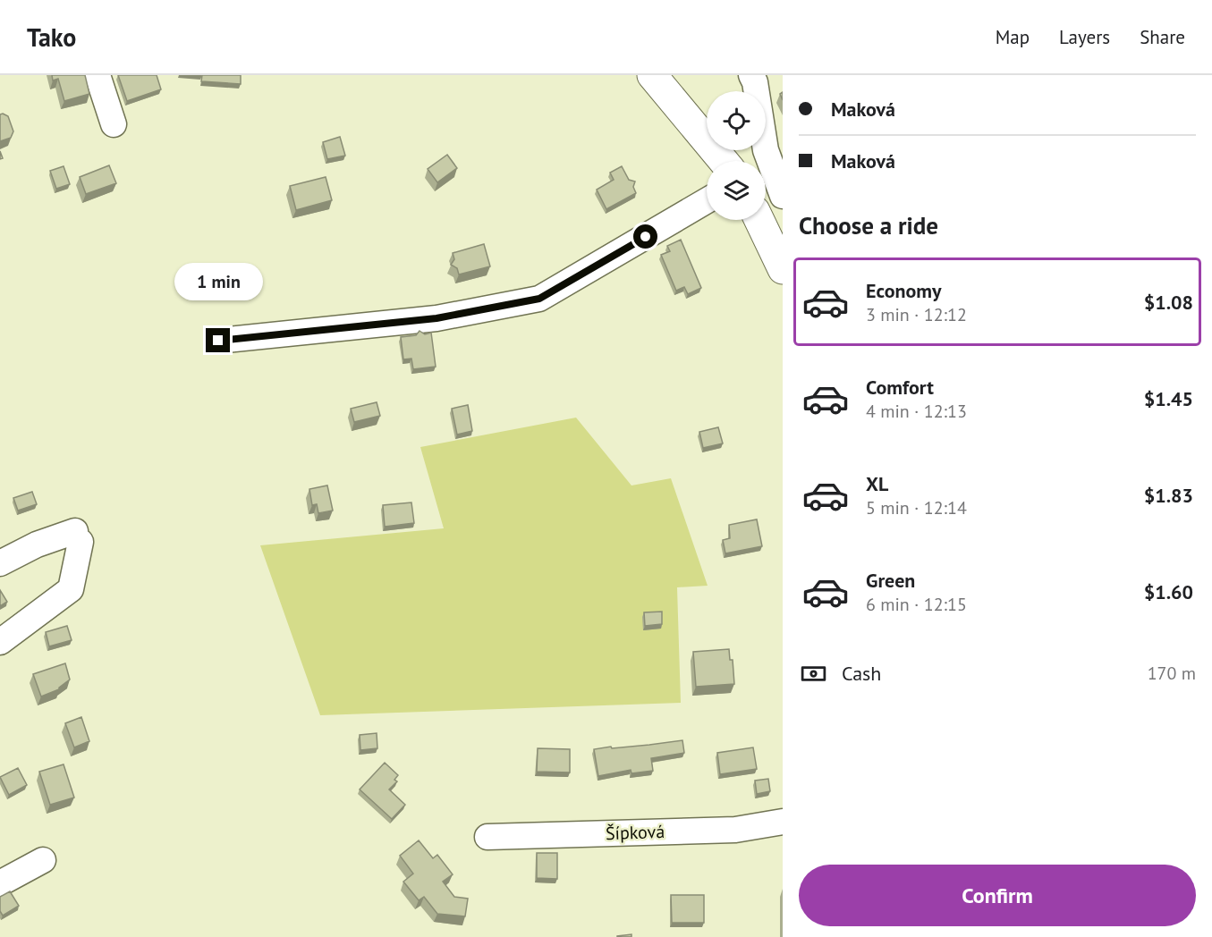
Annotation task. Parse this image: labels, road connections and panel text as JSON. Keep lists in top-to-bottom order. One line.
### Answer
{"streets":{"street":["Šípková"]},"page":{"header":"Tako","nav":["Map","Layers","Share"],"banner":["Maková","Maková"],"heading":"Choose a ride","list":[{"name":"Economy","note":"3 min · 12:12","value":"$1.08"},{"name":"Comfort","note":"4 min · 12:13","value":"$1.45"},{"name":"XL","note":"5 min · 12:14","value":"$1.83"},{"name":"Green","note":"6 min · 12:15","value":"$1.60"}],"bubble":"1 min","pay":["Cash","170 m"],"buttons":"Confirm"}}
